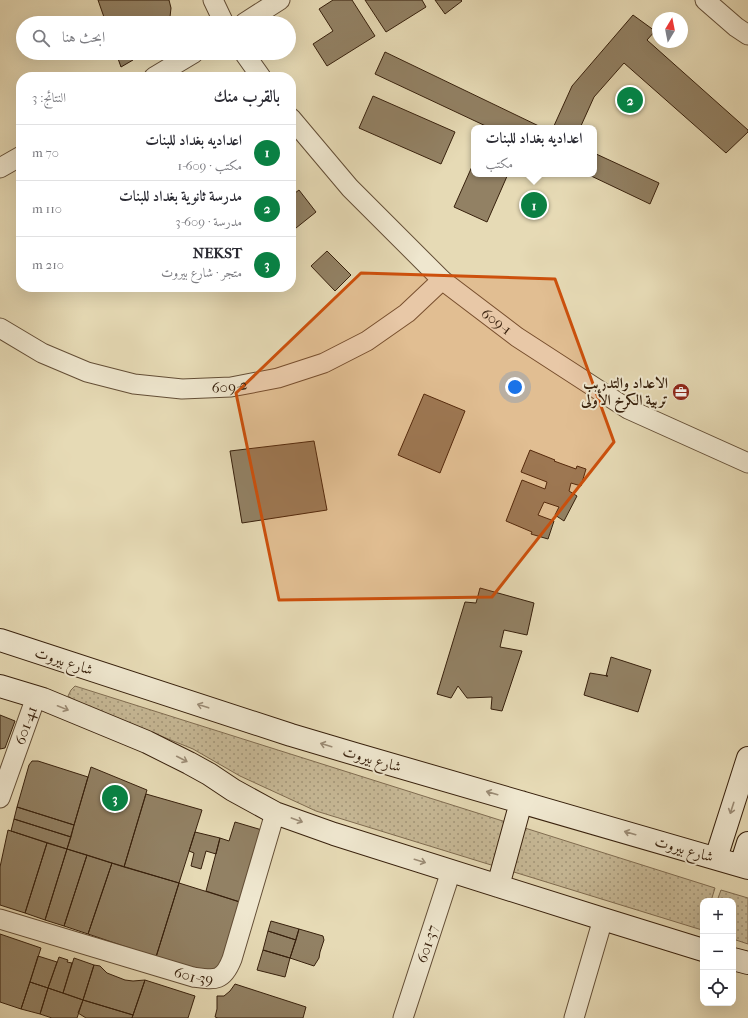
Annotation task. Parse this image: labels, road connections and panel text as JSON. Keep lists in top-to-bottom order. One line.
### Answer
{"streets":{"main road":["شارع بيروت"],"street":["609-1","609-2","601-41","601-37","601-39"]},"crossings":[["609-1","609-2"]],"places":{"office":["الاعداد والتدريب تربية الكرخ الأولى"]},"north":"top","page":{"search":"ابحث هنا","heading":["بالقرب منك","النتائج: 3"],"pins":["2","1","3"],"list":[{"mark":"1","name":"اعداديه بغداد للبنات","note":"مكتب · 609-1","value":"70 m"},{"mark":"2","name":"مدرسة ثانوية بغداد للبنات","note":"مدرسة · 609-3","value":"110 m"},{"mark":"3","name":"NEKST","note":"متجر · شارع بيروت","value":"210 m"}],"popup":["اعداديه بغداد للبنات","مكتب"],"map_buttons":["+","−"]}}
